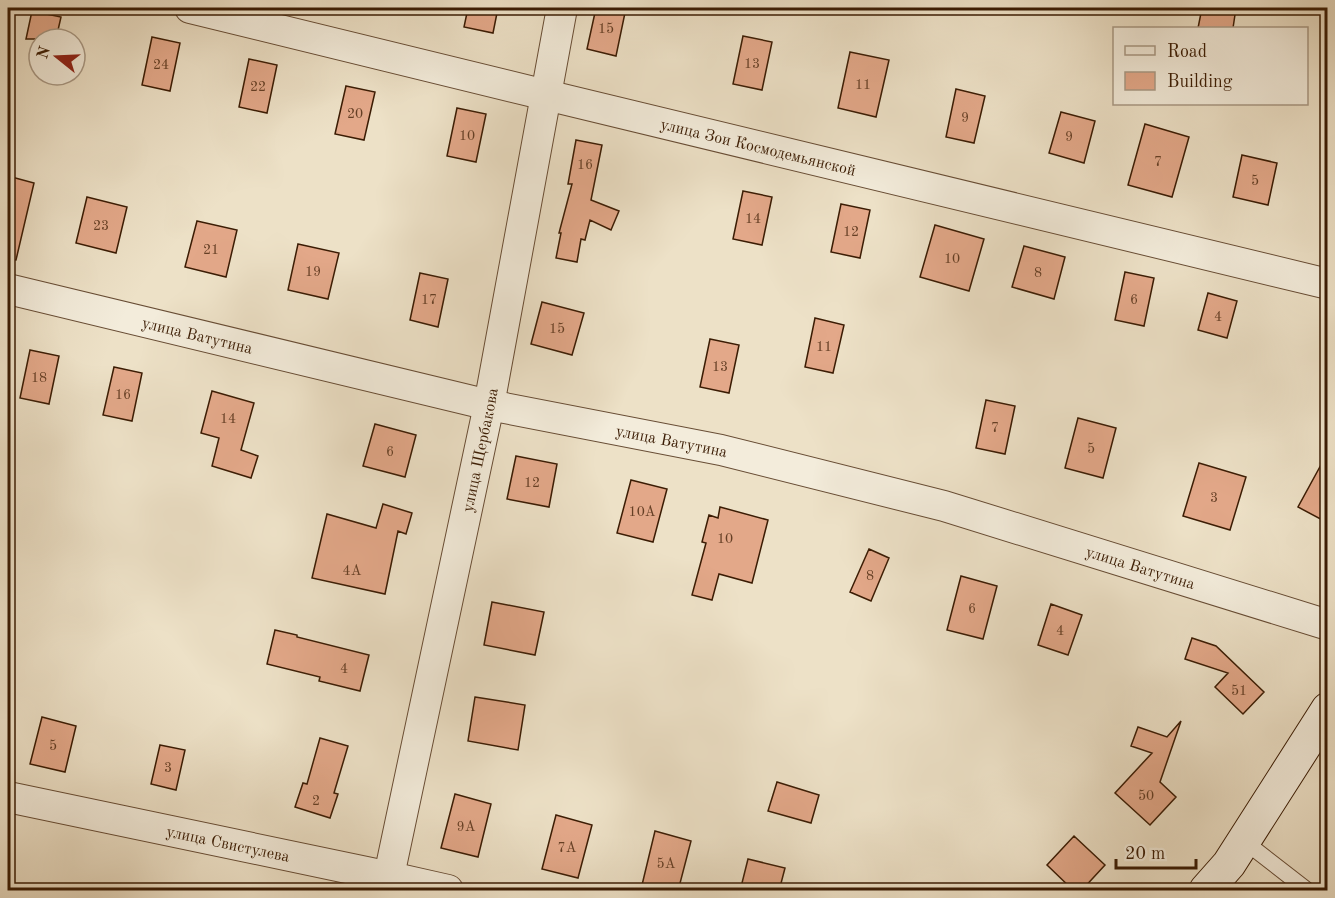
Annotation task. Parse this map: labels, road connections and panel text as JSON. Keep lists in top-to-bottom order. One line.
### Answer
{"streets":{"street":["улица Зои Космодемьянской","улица Ватутина","улица Щербакова","улица Свистулева"]},"crossings":[["улица Зои Космодемьянской","улица Щербакова"],["улица Ватутина","улица Щербакова"],["улица Щербакова","улица Свистулева"]],"house_numbers":["15","13","24","11","22","20","9","10","9","7","16","5","14","23","12","21","10","19","8","17","6","4","15","11","13","18","16","14","7","5","6","12","3","10А","10","4А","8","6","4","4","51","5","3","50","2","9А","7А","5А"],"legend":["Road","Building"],"scale_bar":"20 m","north":"left"}
